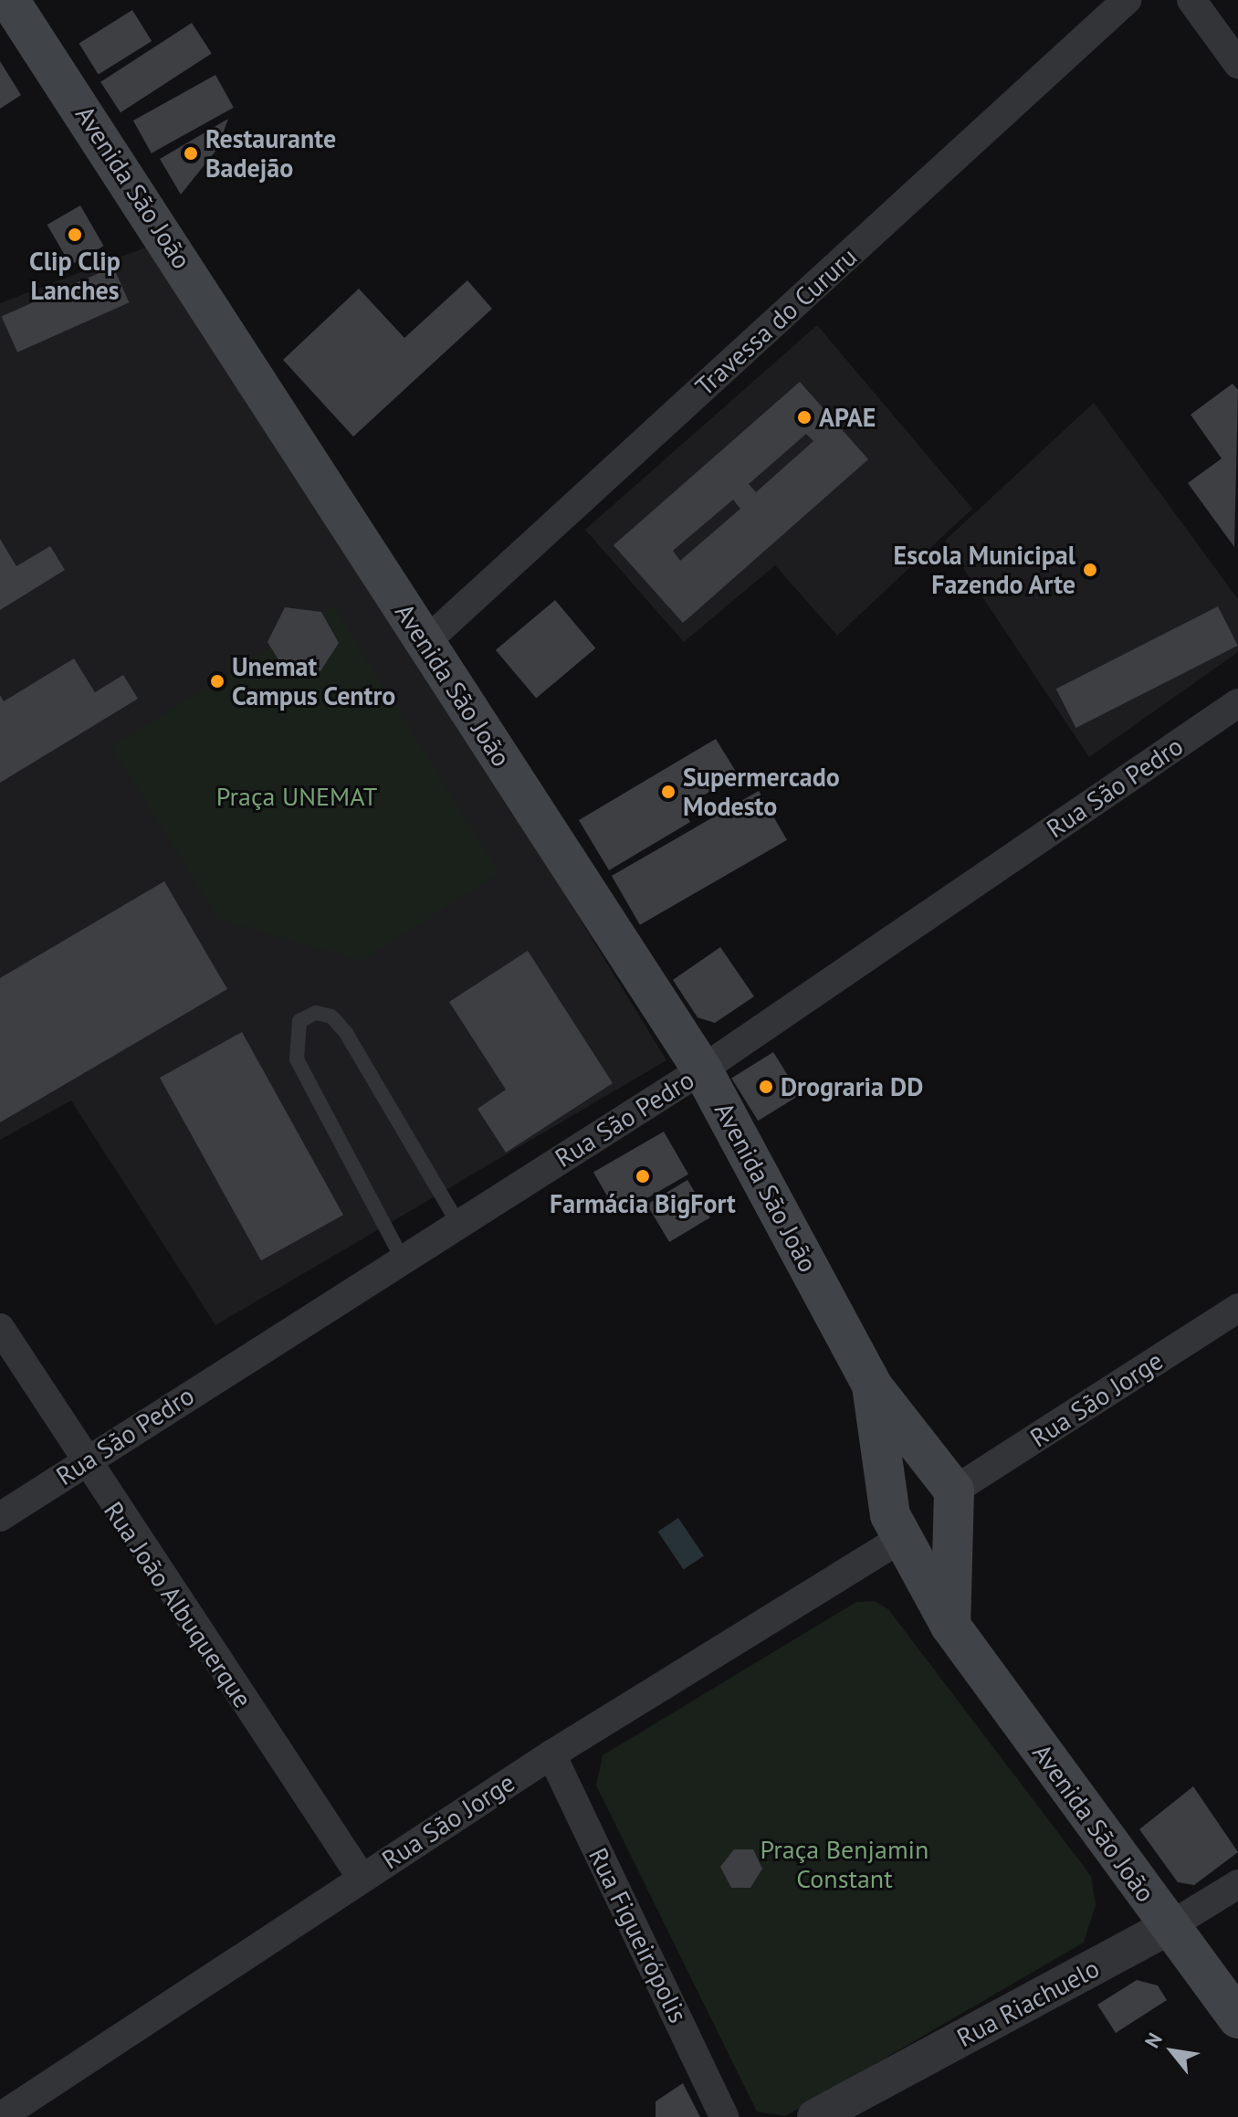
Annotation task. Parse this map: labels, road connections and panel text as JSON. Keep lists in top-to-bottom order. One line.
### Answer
{"streets":{"main road":["Avenida São João"],"street":["Travessa do Cururu","Rua São Pedro","Rua São Jorge","Rua João Albuquerque","Rua Figueirópolis","Rua Riachuelo"]},"crossings":[["Avenida São João","Travessa do Cururu"],["Avenida São João","Rua São Pedro"],["Avenida São João","Rua São Jorge"],["Avenida São João","Rua Riachuelo"],["Rua São Pedro","Rua João Albuquerque"],["Rua São Jorge","Rua João Albuquerque"],["Rua São Jorge","Rua Figueirópolis"]],"parks":["Praça UNEMAT","Praça Benjamin Constant"],"places":["Restaurante Badejão","Clip Clip Lanches","APAE","Escola Municipal Fazendo Arte","Unemat Campus Centro","Supermercado Modesto","Drograria DD","Farmácia BigFort"],"north":"top left"}
